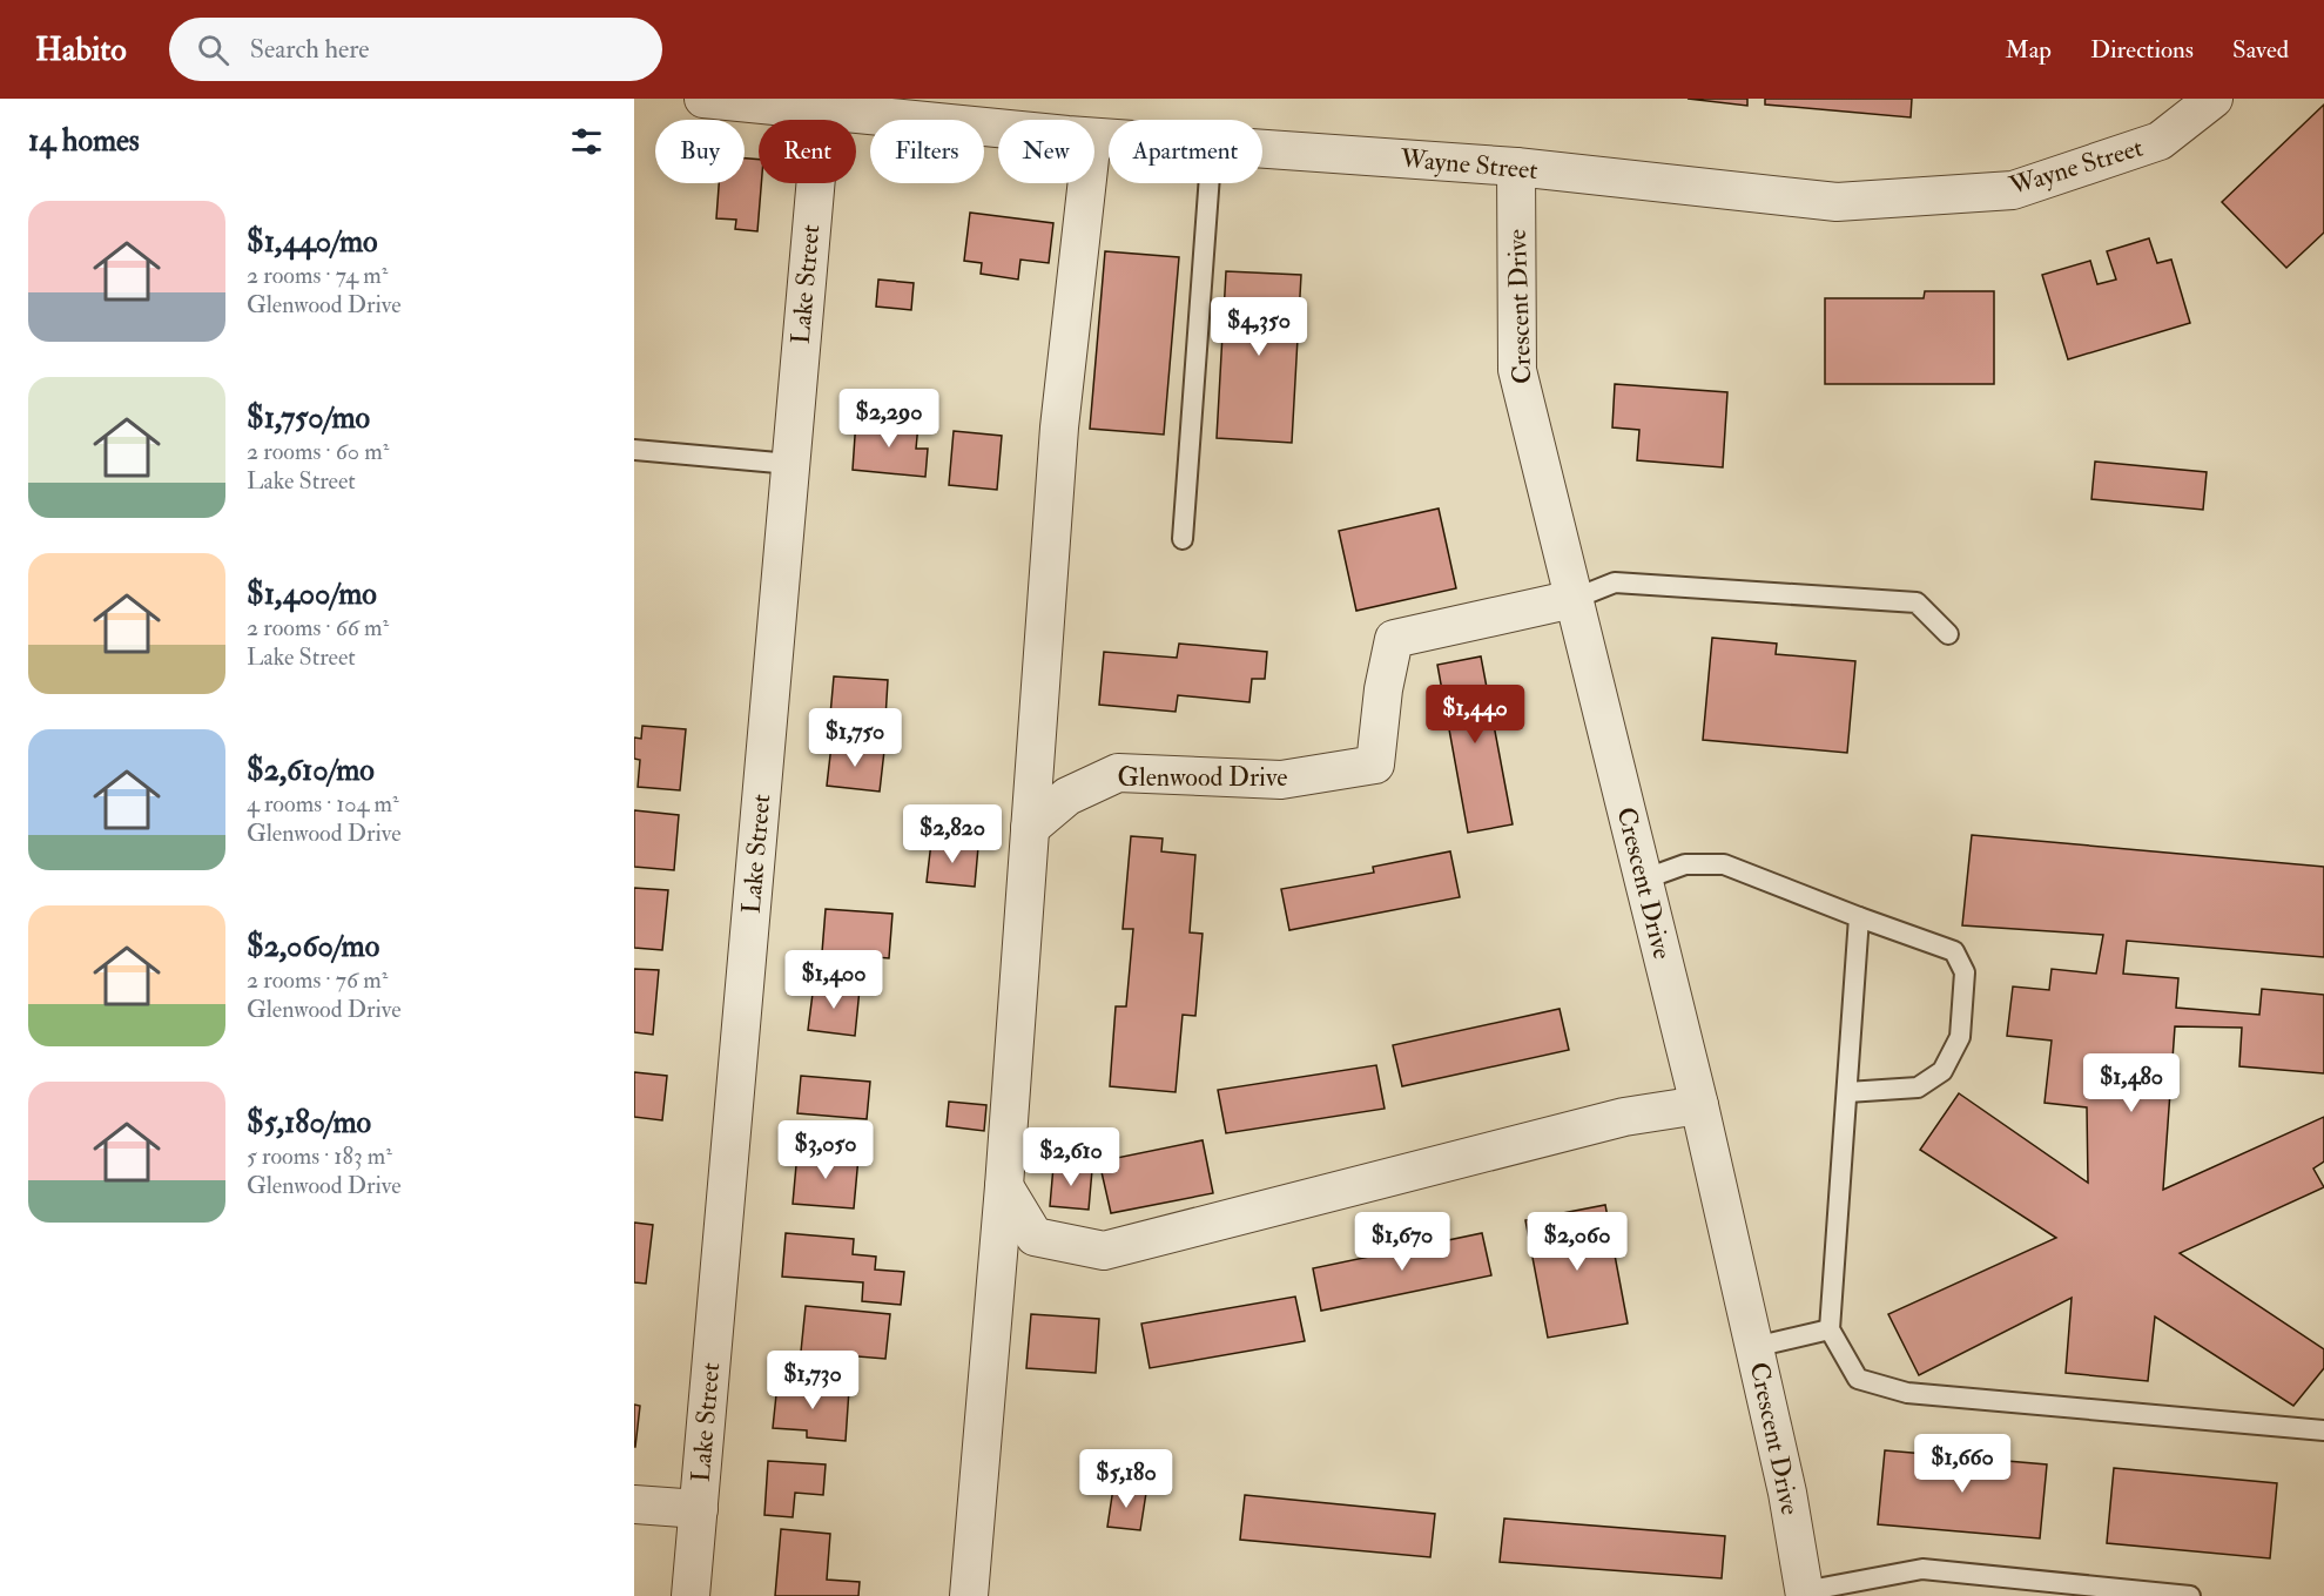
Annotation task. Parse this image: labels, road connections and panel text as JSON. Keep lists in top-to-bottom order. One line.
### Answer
{"streets":{"street":["Wayne Street","Lake Street","Crescent Drive","Glenwood Drive"]},"crossings":[["Wayne Street","Lake Street"],["Wayne Street","Crescent Drive"],["Crescent Drive","Glenwood Drive"]],"page":{"header":"Habito","search":"Search here","nav":["Map","Directions","Saved"],"heading":"14 homes","chip":["Buy","Rent","Filters","New","Apartment"],"list":[{"name":"$1,440/mo","note":"2 rooms · 74 m² · Glenwood Drive"},{"name":"$1,750/mo","note":"2 rooms · 60 m² · Lake Street"},{"name":"$1,400/mo","note":"2 rooms · 66 m² · Lake Street"},{"name":"$2,610/mo","note":"4 rooms · 104 m² · Glenwood Drive"},{"name":"$2,060/mo","note":"2 rooms · 76 m² · Glenwood Drive"},{"name":"$5,180/mo","note":"5 rooms · 183 m² · Glenwood Drive"}],"price":["$4,350","$2,290","$1,440","$1,750","$2,820","$1,400","$1,480","$3,050","$2,610","$1,670","$2,060","$1,730","$1,660","$5,180"]}}
